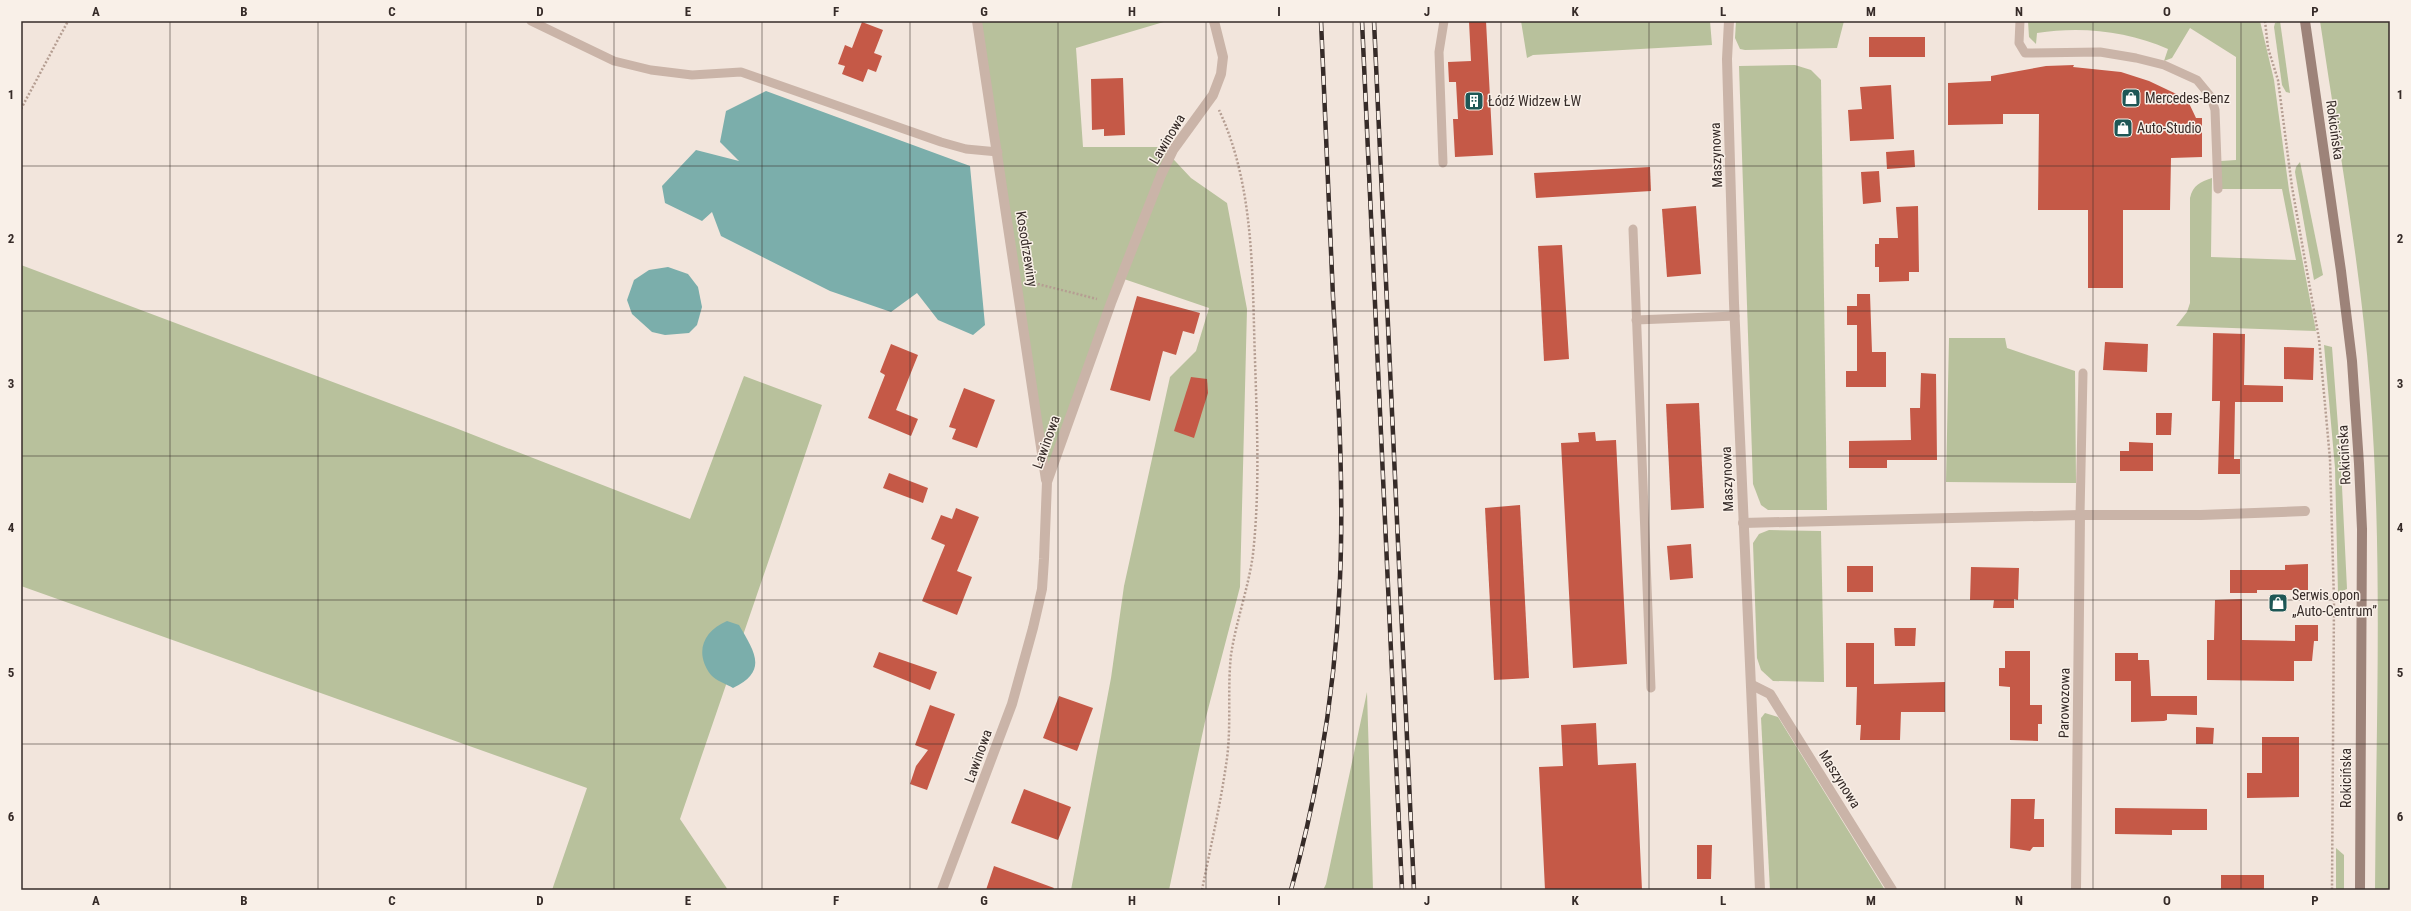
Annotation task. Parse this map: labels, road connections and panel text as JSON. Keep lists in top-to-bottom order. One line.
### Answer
{"streets":{"main road":["Rokicińska"],"street":["Lawinowa","Maszynowa","Kosodrzewiny","Parowozowa"]},"crossings":[["Lawinowa","Kosodrzewiny"]],"places":{"shop":["Mercedes-Benz","Auto-Studio","Serwis opon „Auto-Centrum”"],"building":["Łódź Widzew ŁW"]},"grid":{"columns":["A","B","C","D","E","F","G","H","I","J","K","L","M","N","O","P"],"rows":["1","2","3","4","5","6"]}}
